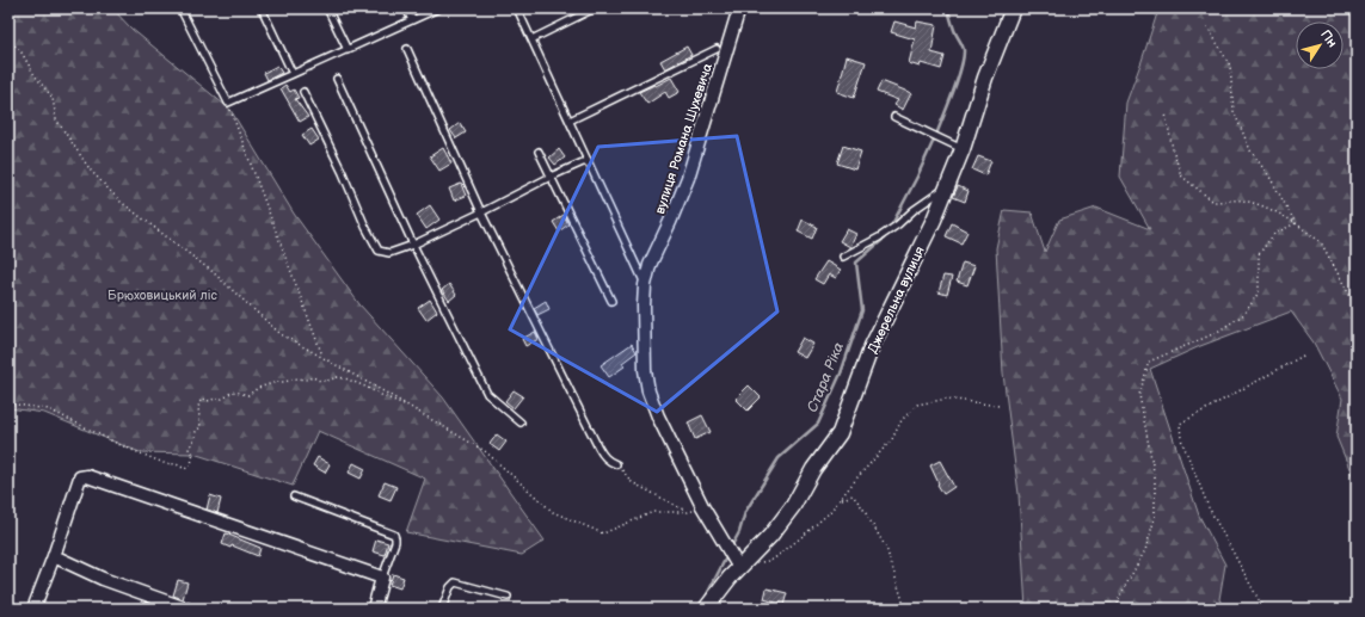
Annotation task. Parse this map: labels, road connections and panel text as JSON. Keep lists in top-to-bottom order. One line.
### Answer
{"streets":{"street":["вулиця Романа Шухевича","Джерельна вулиця"]},"crossings":[["вулиця Романа Шухевича","Джерельна вулиця"]],"water":["Стара Ріка"],"parks":["Брюховицький ліс"],"north":"top right"}
